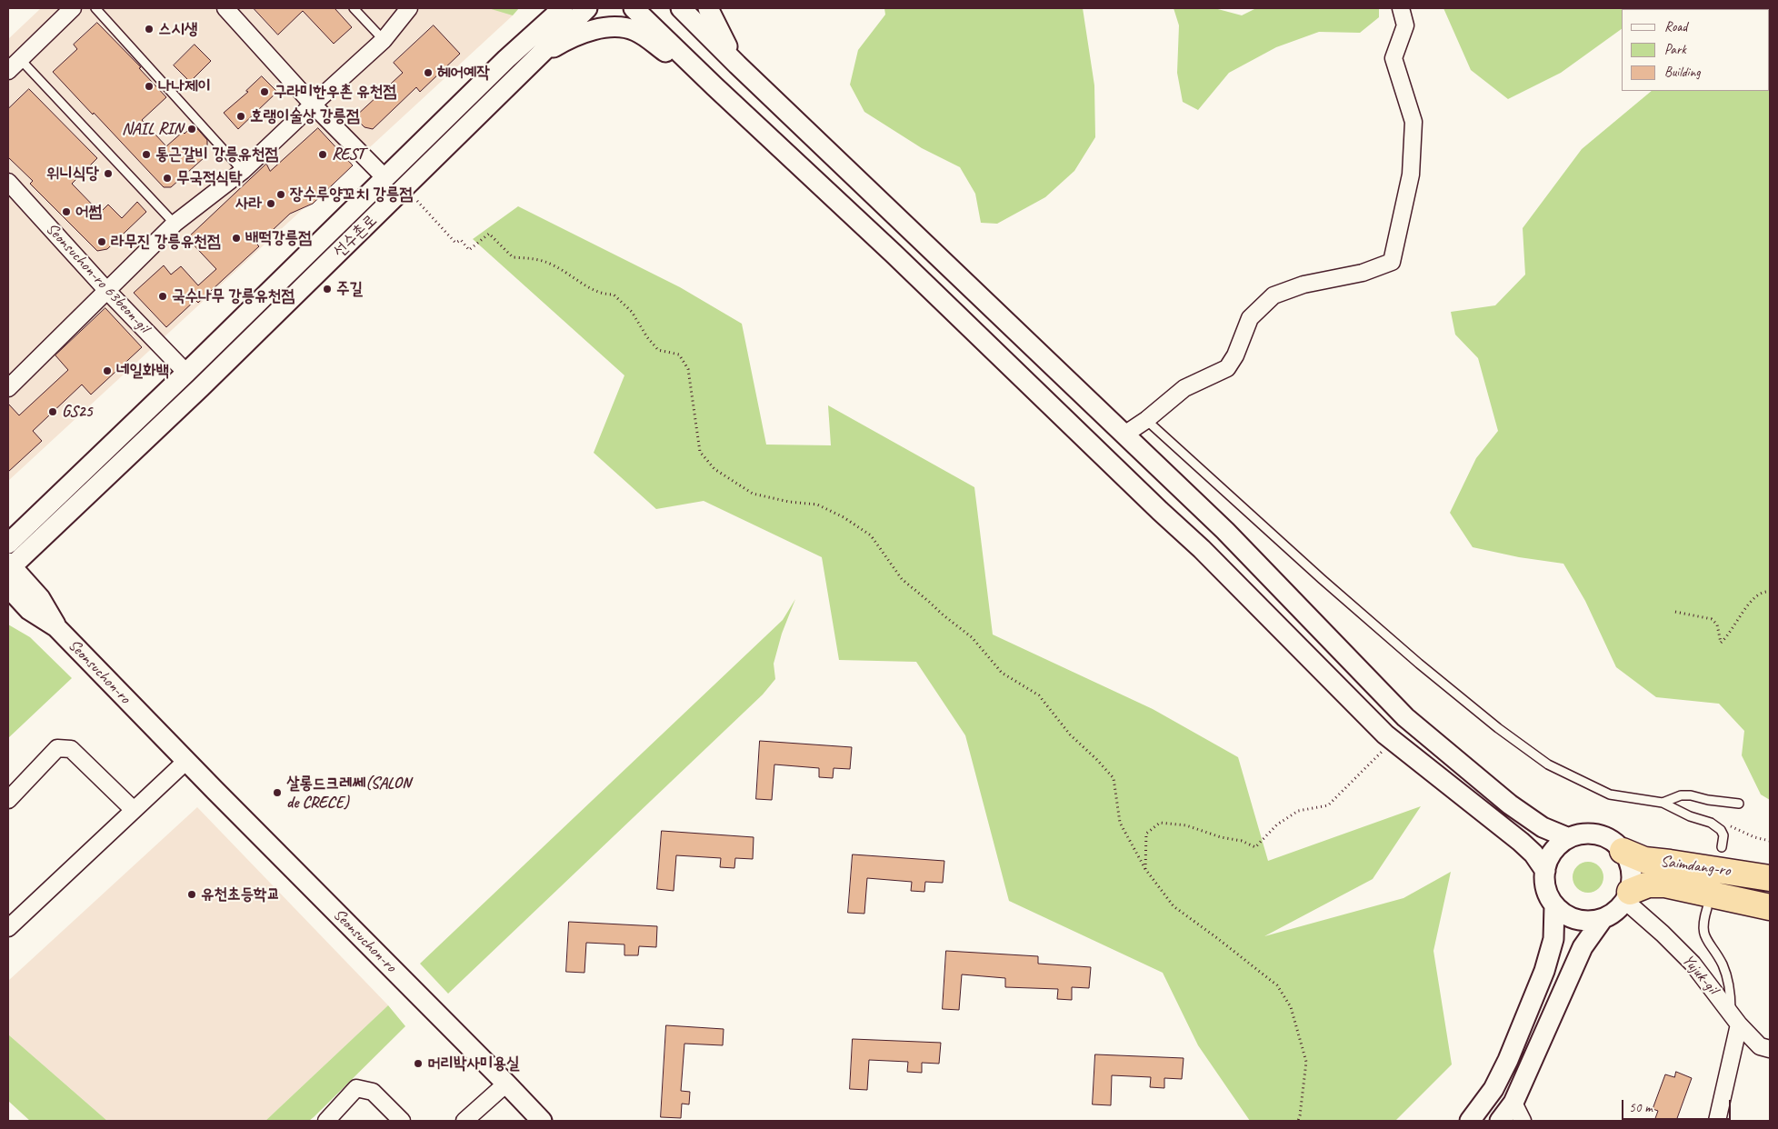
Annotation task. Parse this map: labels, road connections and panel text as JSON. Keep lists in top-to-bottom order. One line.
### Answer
{"streets":{"highway":["Saimdang-ro"],"street":["선수촌로","Seonsuchon-ro 63beon-gil","Seonsuchon-ro","Yujuk-gil"]},"crossings":[["선수촌로","Seonsuchon-ro 63beon-gil"],["Saimdang-ro","Yujuk-gil"]],"places":["스시생","헤어예작","나나제이","구라미한우촌 유천점","호랭이술상 강릉점","NAIL RIN","통근갈비 강릉유천점","REST","위니식당","무국적식탁","장수루양꼬치 강릉점","사라","어썸","배떡강릉점","라무진 강릉유천점","주길","국수나무 강릉유천점","네일화백","GS25","살롱드크레쎄(SALON de CRECE)","유천초등학교","머리박사미용실"],"legend":["Road","Park","Building"],"scale_bar":"50 m"}
